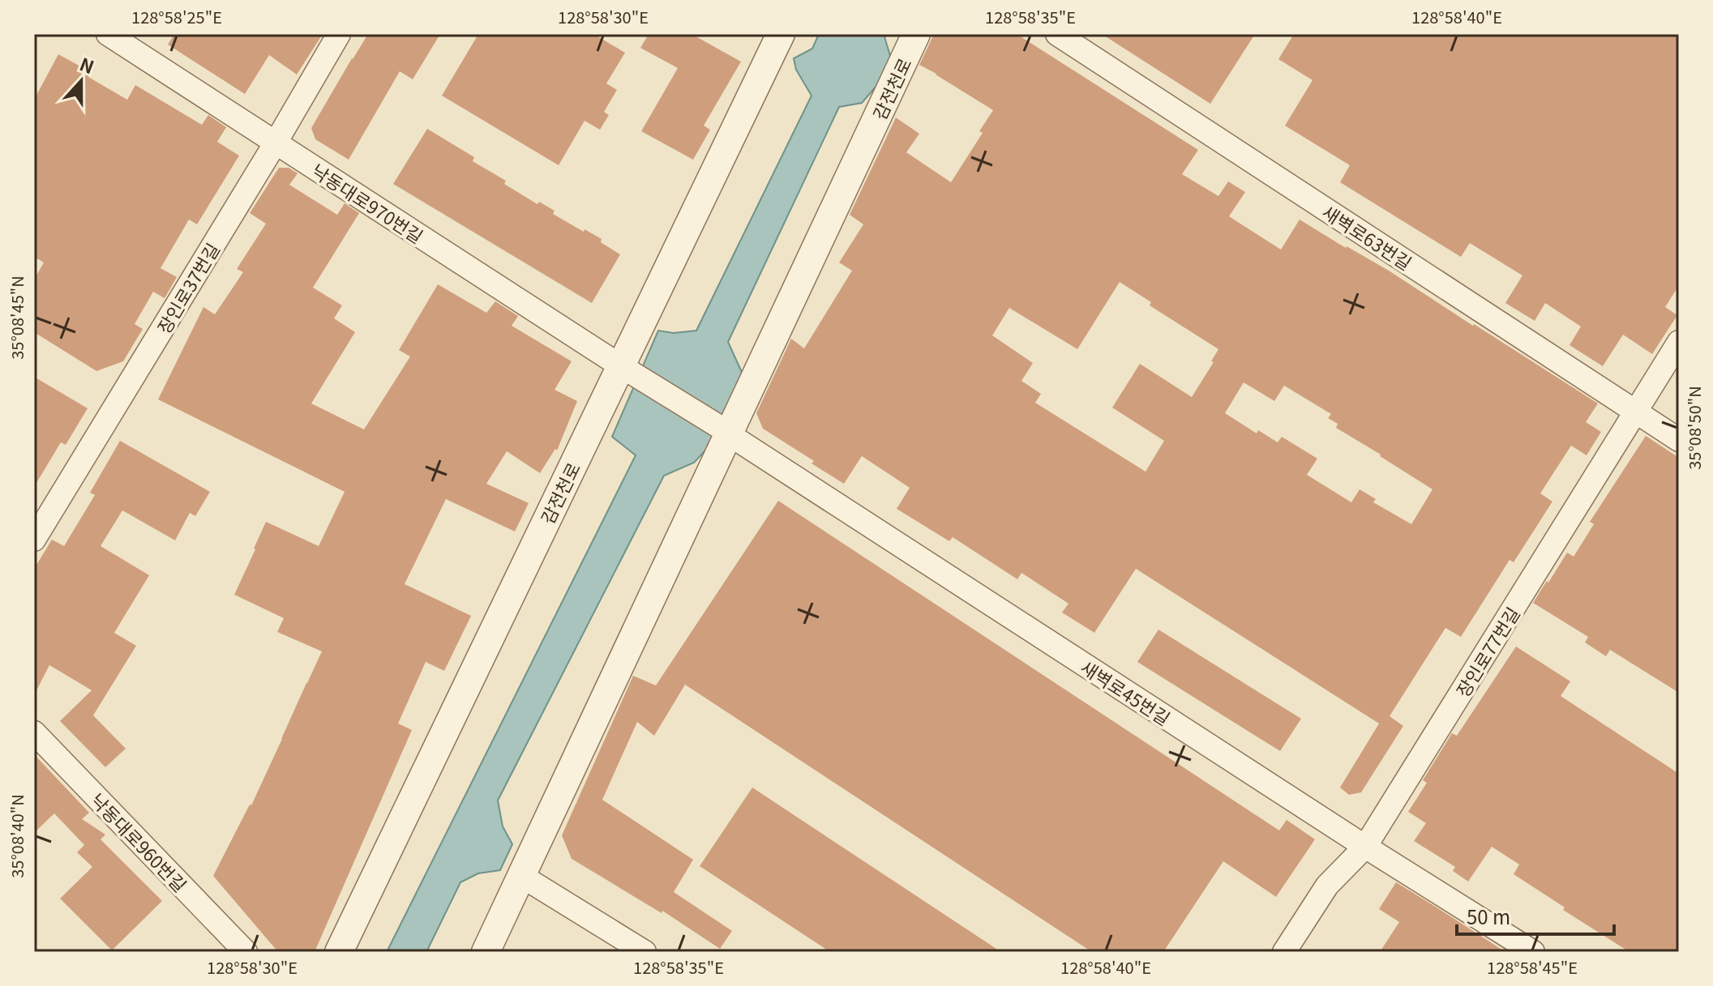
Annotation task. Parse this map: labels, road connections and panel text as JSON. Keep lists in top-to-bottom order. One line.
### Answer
{"streets":{"street":["감전천로","낙동대로970번길","새벽로63번길","장인로37번길","장인로77번길","새벽로45번길","낙동대로960번길"]},"crossings":[["감전천로","낙동대로970번길"],["감전천로","새벽로45번길"],["낙동대로970번길","장인로37번길"],["낙동대로970번길","새벽로45번길"],["새벽로63번길","장인로77번길"],["장인로77번길","새벽로45번길"]],"scale_bar":"50 m","north":"top","coordinates":["128°58'25\"E","128°58'30\"E","128°58'35\"E","128°58'40\"E","35°08'45\"N","35°08'50\"N","35°08'40\"N","128°58'45\"E"]}
